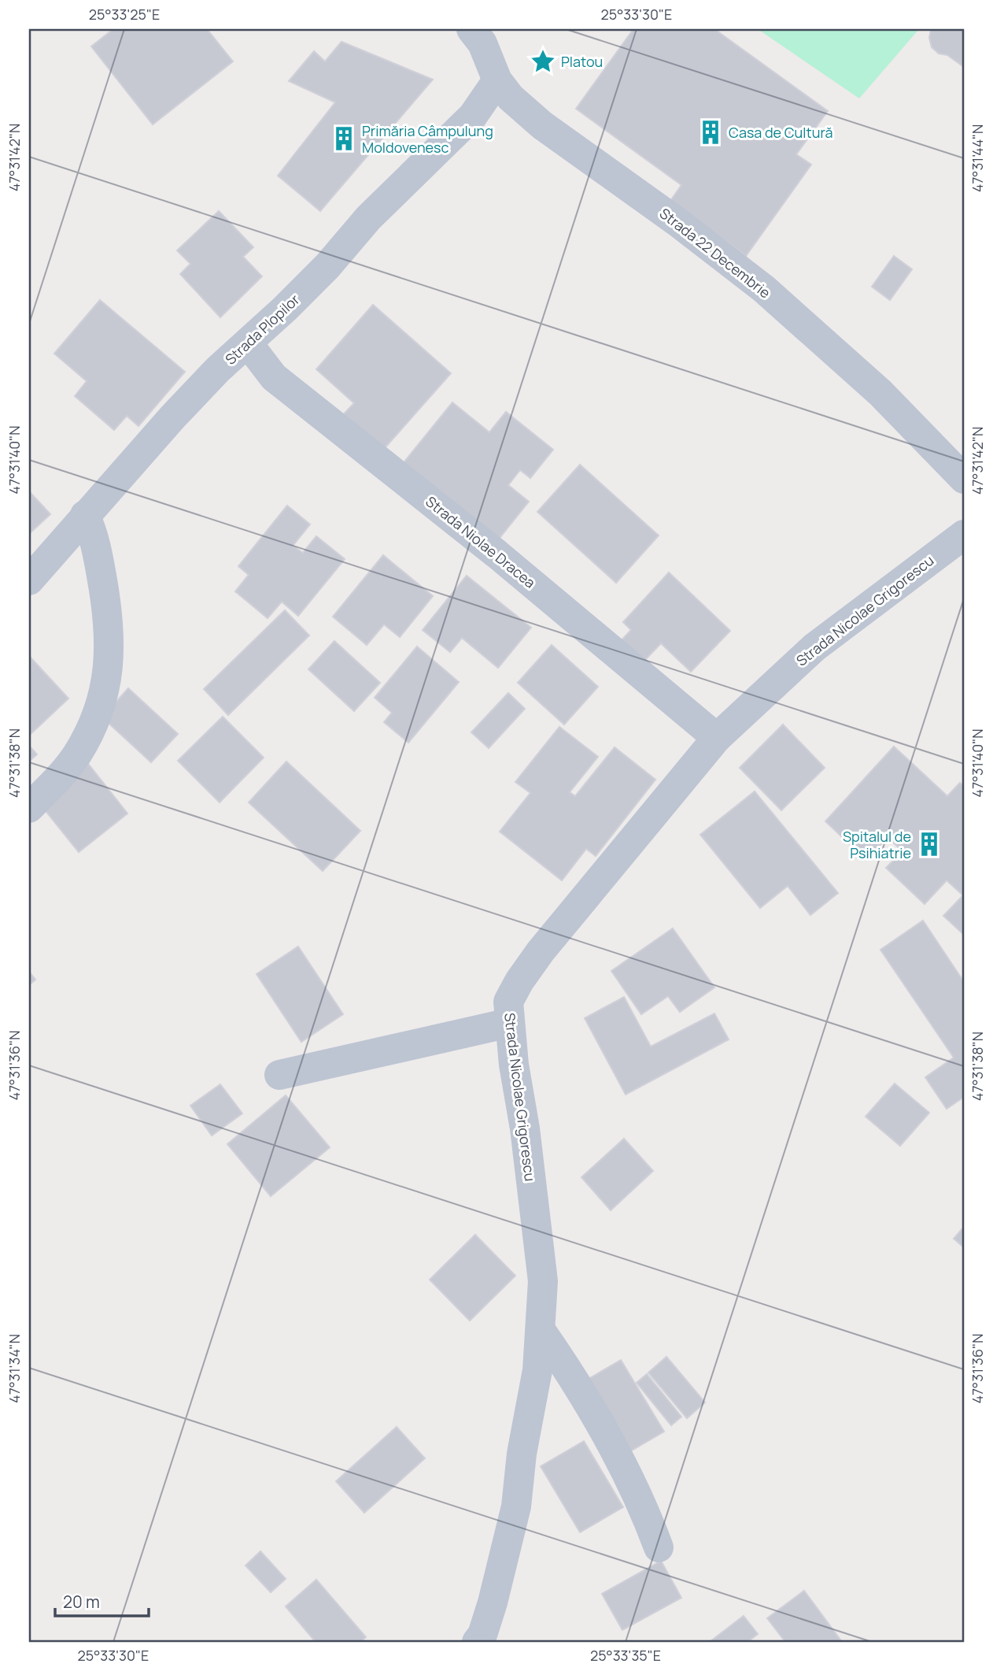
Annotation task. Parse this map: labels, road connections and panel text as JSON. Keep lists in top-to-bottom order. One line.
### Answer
{"streets":{"street":["Strada 22 Decembrie","Strada Plopilor","Strada Niolae Dracea","Strada Nicolae Grigorescu"]},"crossings":[["Strada 22 Decembrie","Strada Plopilor"],["Strada Plopilor","Strada Niolae Dracea"],["Strada Niolae Dracea","Strada Nicolae Grigorescu"]],"places":{"place":["Platou"],"building":["Casa de Cultură","Primăria Câmpulung Moldovenesc","Spitalul de Psihiatrie"]},"scale_bar":"20 m","coordinates":["25°33'25\"E","25°33'30\"E","47°31'42\"N","47°31'44\"N","47°31'40\"N","47°31'38\"N","47°31'36\"N","47°31'34\"N","25°33'35\"E"]}
